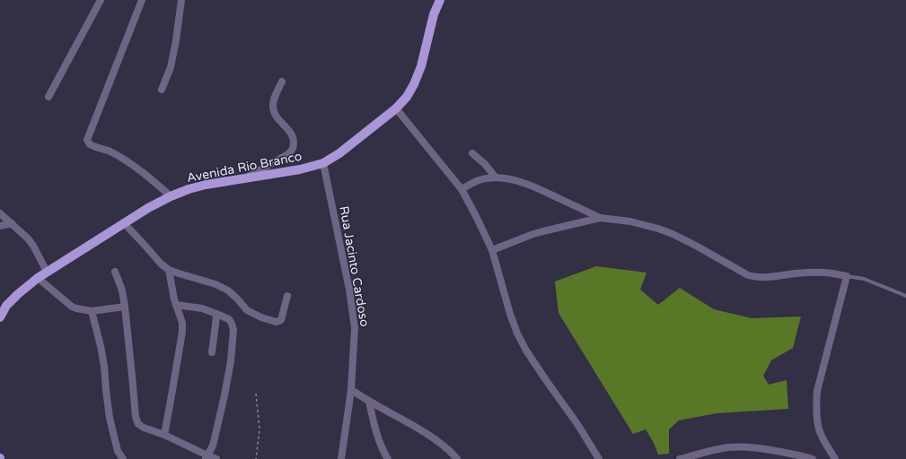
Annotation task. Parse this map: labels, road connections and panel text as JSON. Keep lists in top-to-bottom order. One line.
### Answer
{"streets":{"main road":["Avenida Rio Branco"],"street":["Rua Jacinto Cardoso"]},"crossings":[["Avenida Rio Branco","Rua Jacinto Cardoso"]]}
